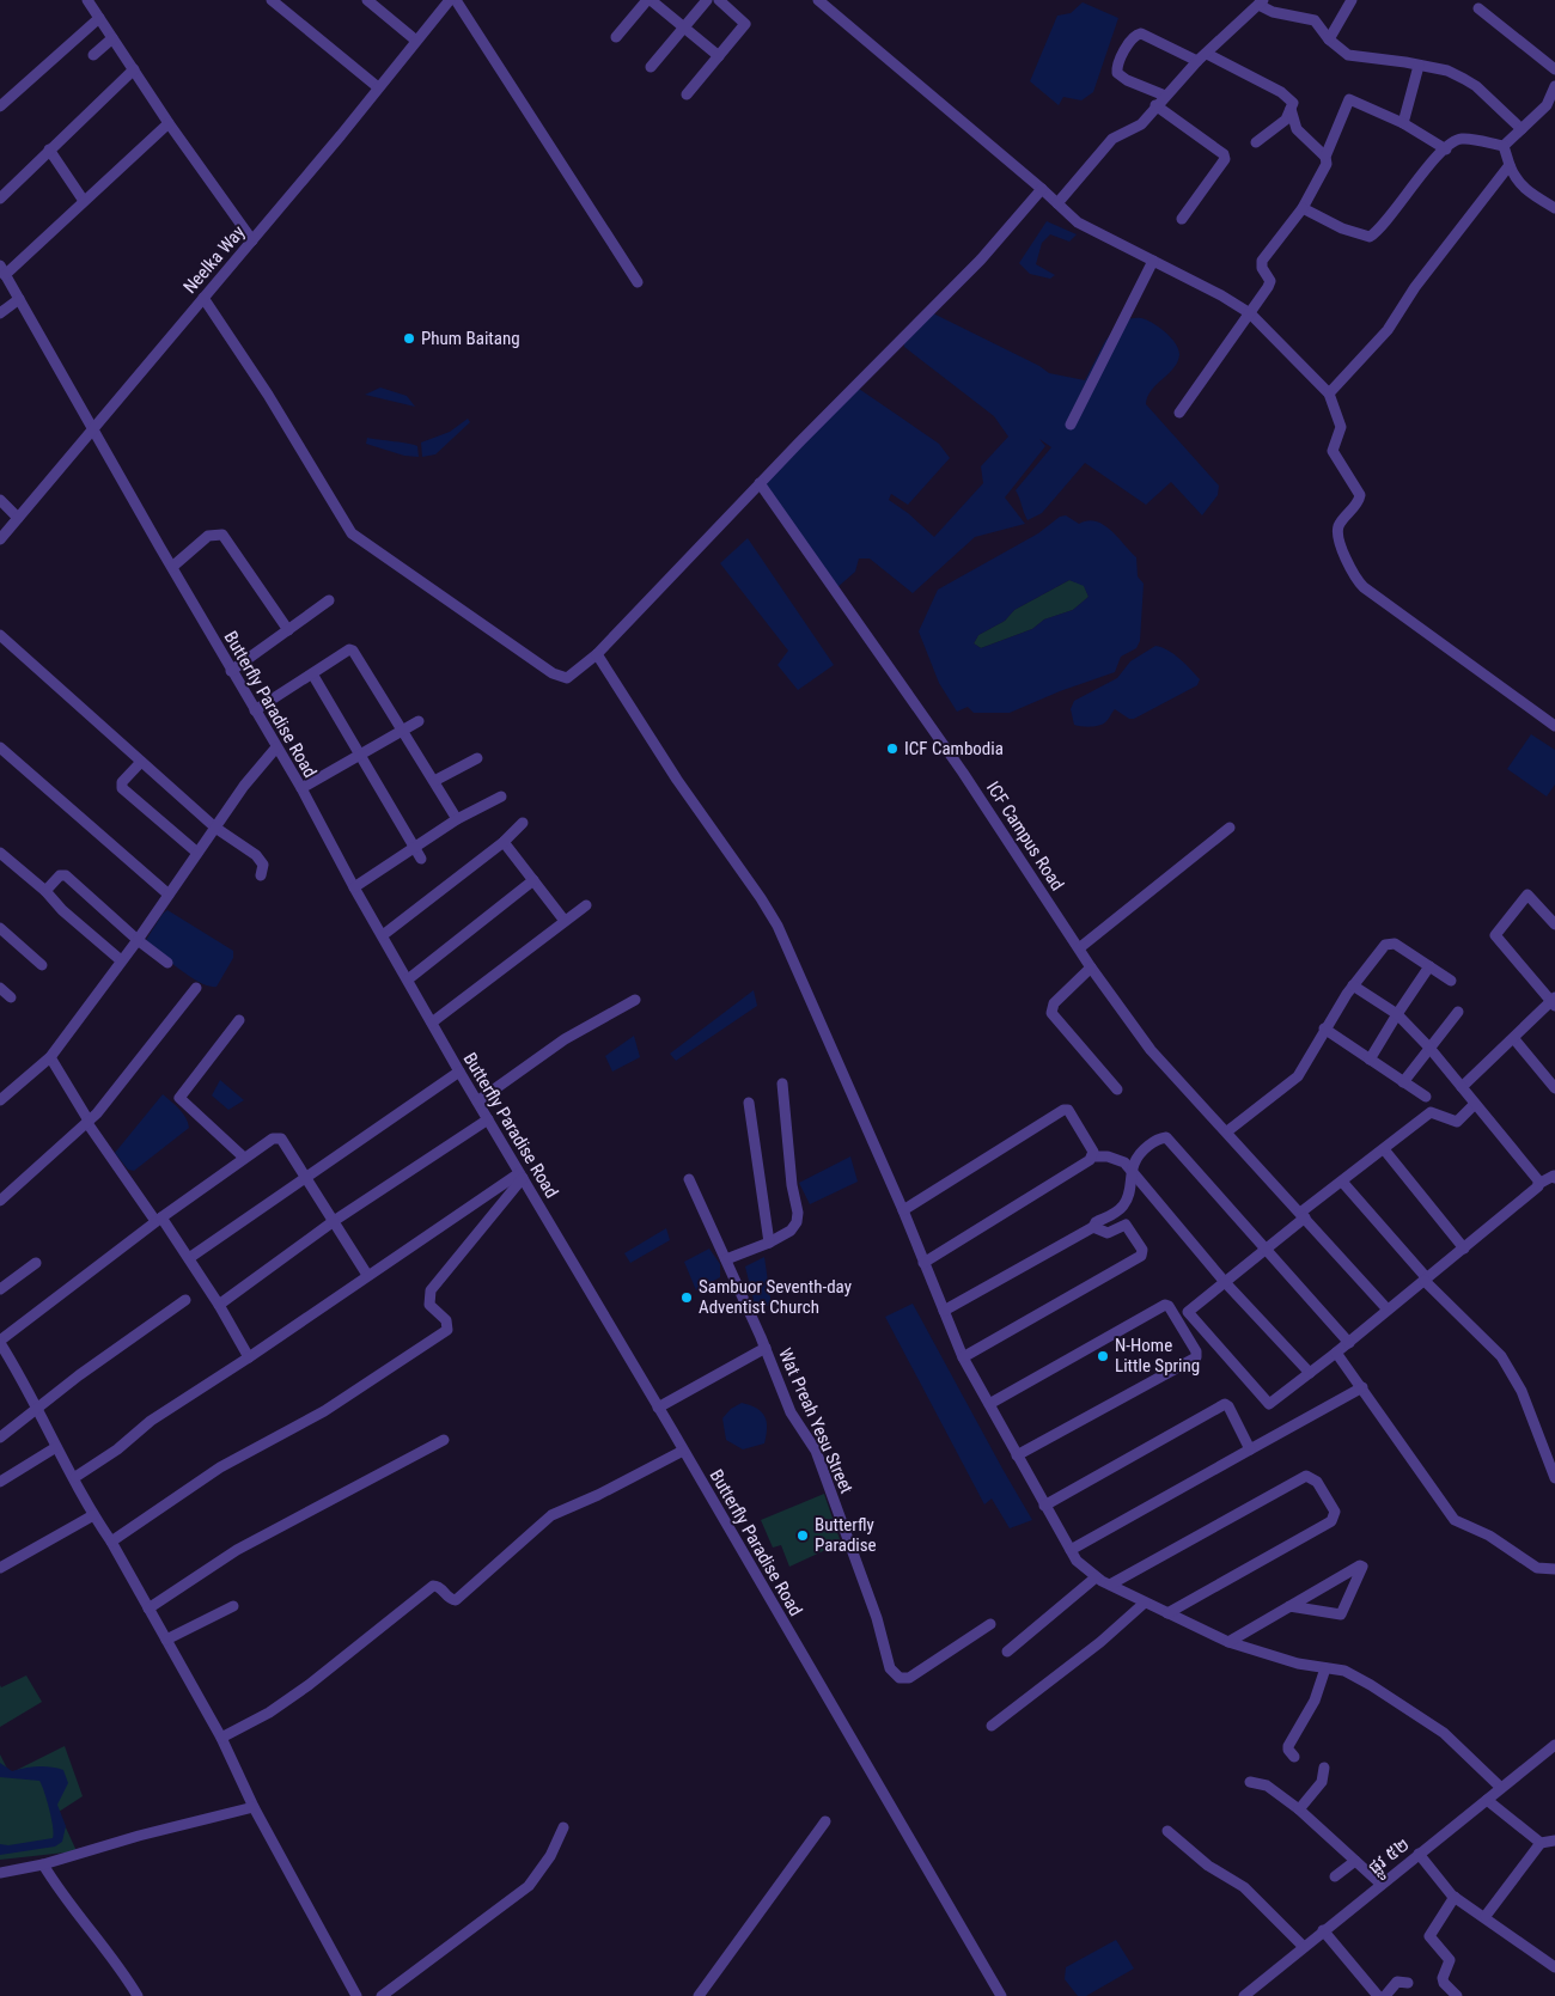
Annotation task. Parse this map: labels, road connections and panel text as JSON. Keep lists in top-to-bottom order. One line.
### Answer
{"streets":{"street":["Neelka Way","Butterfly Paradise Road","ICF Campus Road","Wat Preah Yesu Street","ផ្លូវ ៥២"]},"crossings":[["Neelka Way","Butterfly Paradise Road"]],"places":["Phum Baitang","ICF Cambodia","Sambuor Seventh-day Adventist Church","N-Home Little Spring","Butterfly Paradise"]}
